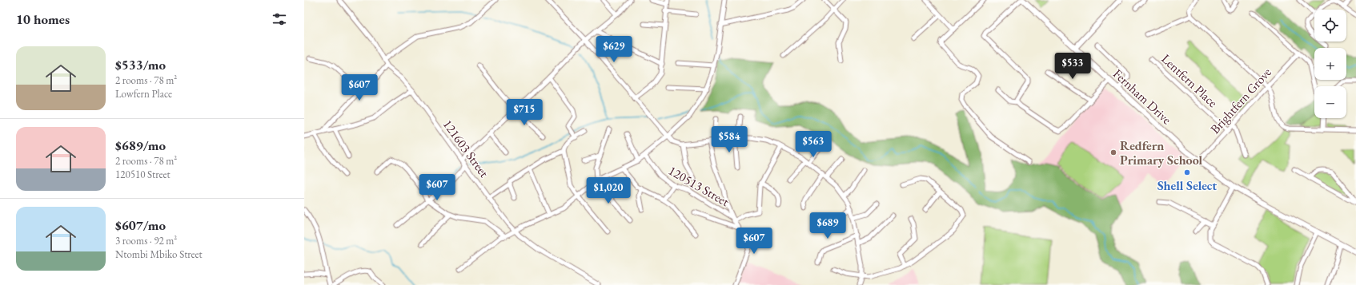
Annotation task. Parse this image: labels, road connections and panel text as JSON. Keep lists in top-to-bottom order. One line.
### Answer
{"streets":{"street":["Lentfern Place","Fernham Drive","Brightfern Grove","121603 Street","120513 Street"]},"crossings":[["Lentfern Place","Brightfern Grove"],["Fernham Drive","Brightfern Grove"]],"places":["Redfern Primary School","Shell Select"],"page":{"heading":"10 homes","map_buttons":["+","−"],"price":["$629","$533","$607","$715","$584","$563","$607","$1,020","$689","$607"],"list":[{"name":"$533/mo","note":"2 rooms · 78 m² · Lowfern Place"},{"name":"$689/mo","note":"2 rooms · 78 m² · 120510 Street"},{"name":"$607/mo","note":"3 rooms · 92 m² · Ntombi Mbiko Street"}]}}
